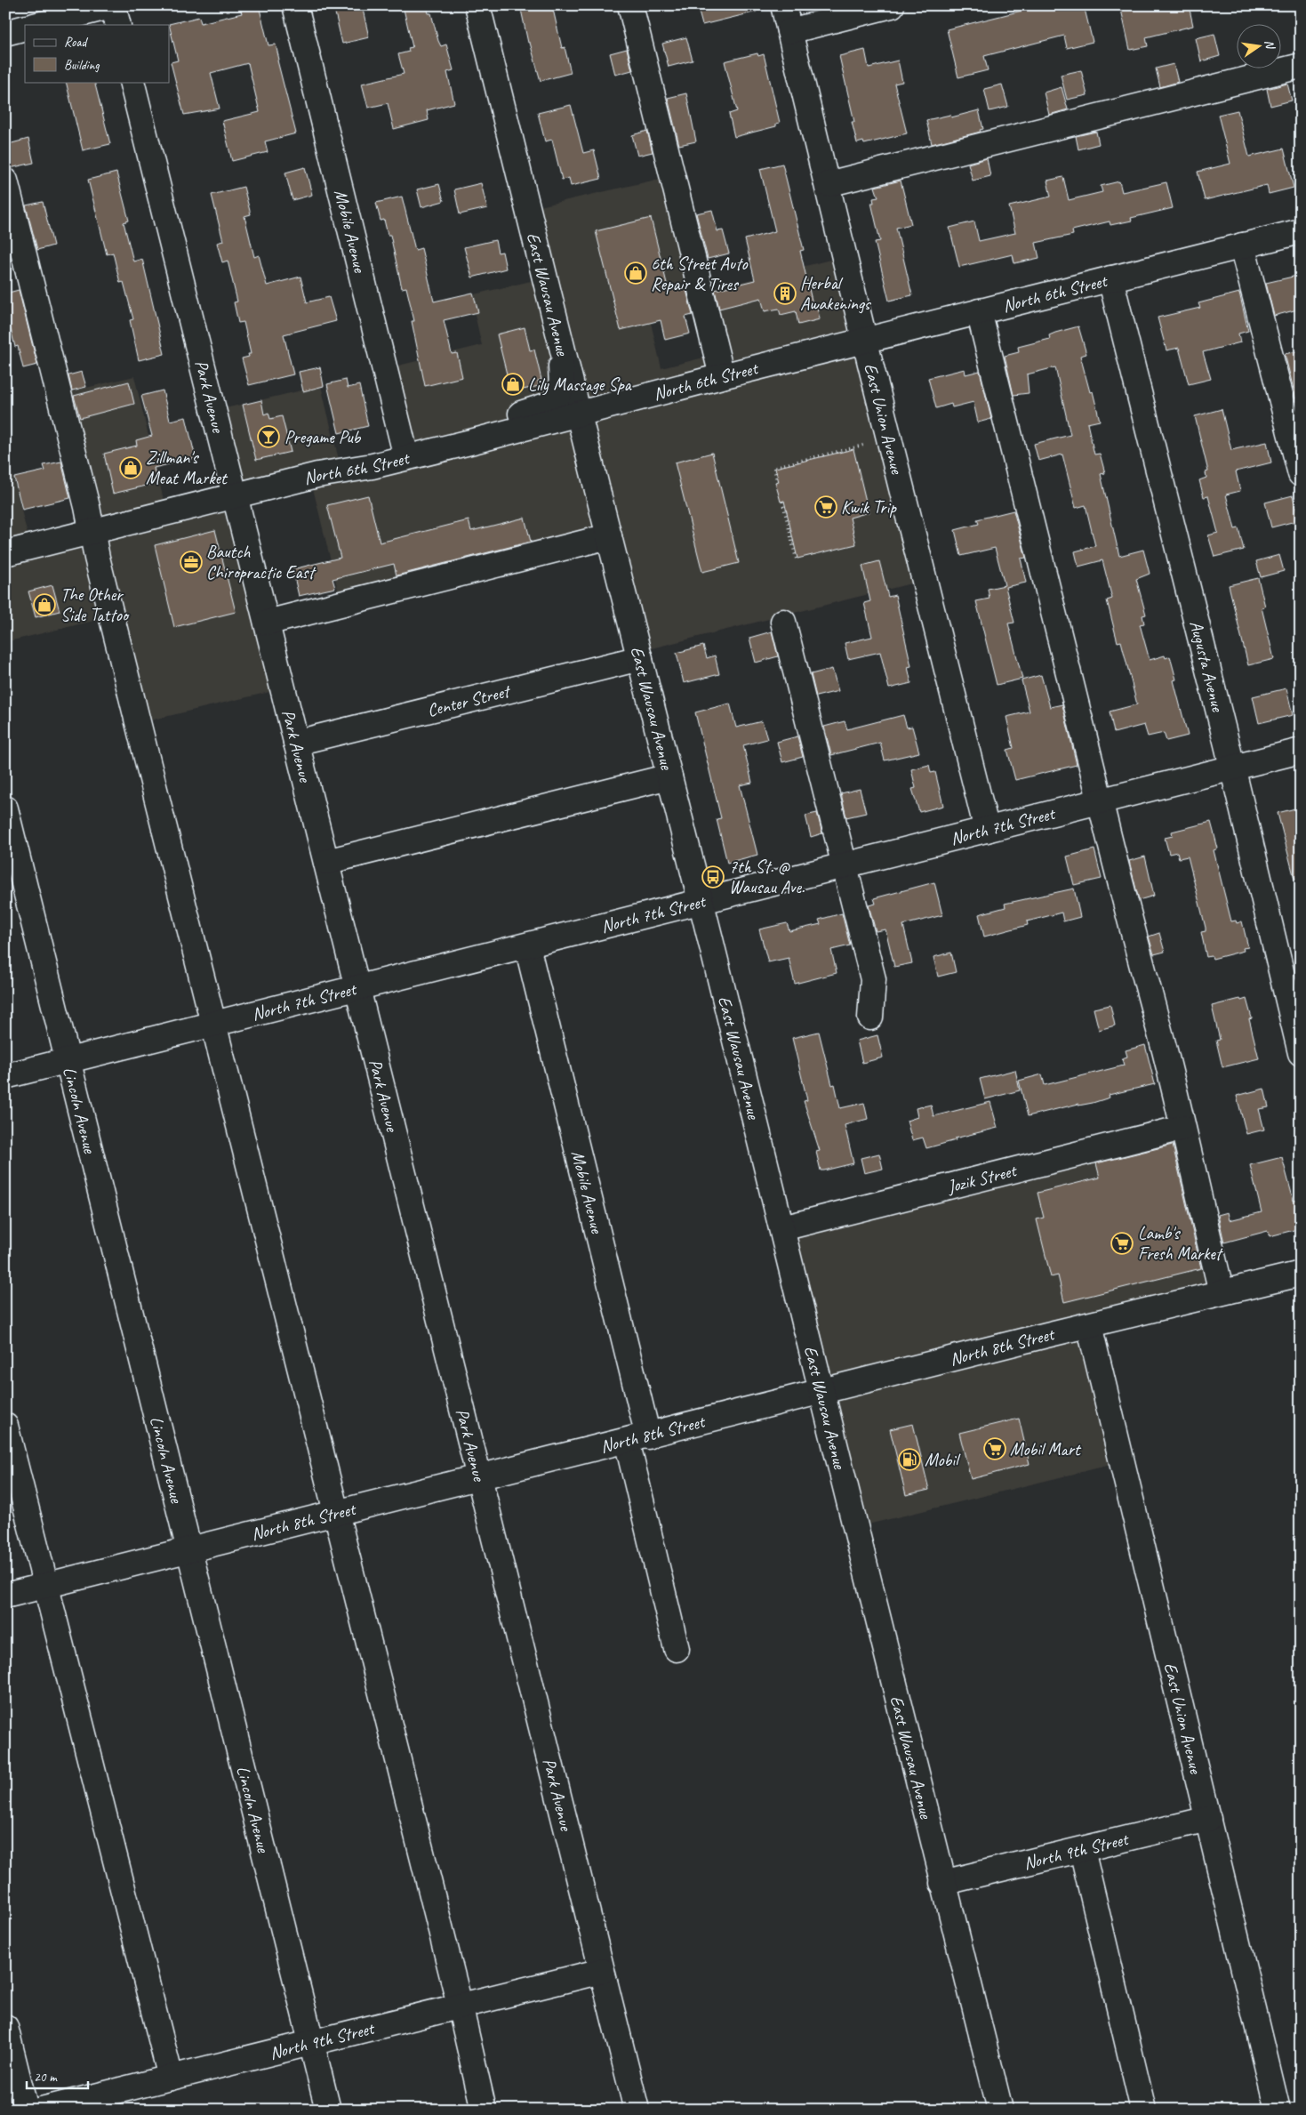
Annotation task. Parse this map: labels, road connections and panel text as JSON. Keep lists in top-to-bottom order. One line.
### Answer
{"streets":{"street":["Mobile Avenue","North 6th Street","East Wausau Avenue","Park Avenue","East Union Avenue","Augusta Avenue","Center Street","North 7th Street","Lincoln Avenue","Jozik Street","North 8th Street","North 9th Street"]},"crossings":[["Mobile Avenue","North 6th Street"],["Mobile Avenue","North 7th Street"],["Mobile Avenue","North 8th Street"],["North 6th Street","East Wausau Avenue"],["North 6th Street","Park Avenue"],["North 6th Street","East Union Avenue"],["North 6th Street","Augusta Avenue"],["East Wausau Avenue","Center Street"],["East Wausau Avenue","North 7th Street"],["East Wausau Avenue","Jozik Street"],["East Wausau Avenue","North 8th Street"],["East Wausau Avenue","North 9th Street"],["Park Avenue","Center Street"],["Park Avenue","North 7th Street"],["Park Avenue","North 8th Street"],["Park Avenue","North 9th Street"],["East Union Avenue","North 7th Street"],["East Union Avenue","North 8th Street"],["East Union Avenue","North 9th Street"],["Augusta Avenue","North 7th Street"],["North 7th Street","Lincoln Avenue"],["Lincoln Avenue","North 8th Street"],["Lincoln Avenue","North 9th Street"]],"places":{"shop":["6th Street Auto Repair & Tires","Lily Massage Spa","Zillman's Meat Market","The Other Side Tattoo"],"building":["Herbal Awakenings"],"bar":["Pregame Pub"],"supermarket":["Kwik Trip","Lamb's Fresh Market","Mobil Mart"],"office":["Bautch Chiropractic East"],"bus stop":["7th St. @ Wausau Ave."],"fuel station":["Mobil"]},"legend":["Road","Building"],"scale_bar":"20 m","north":"right"}
